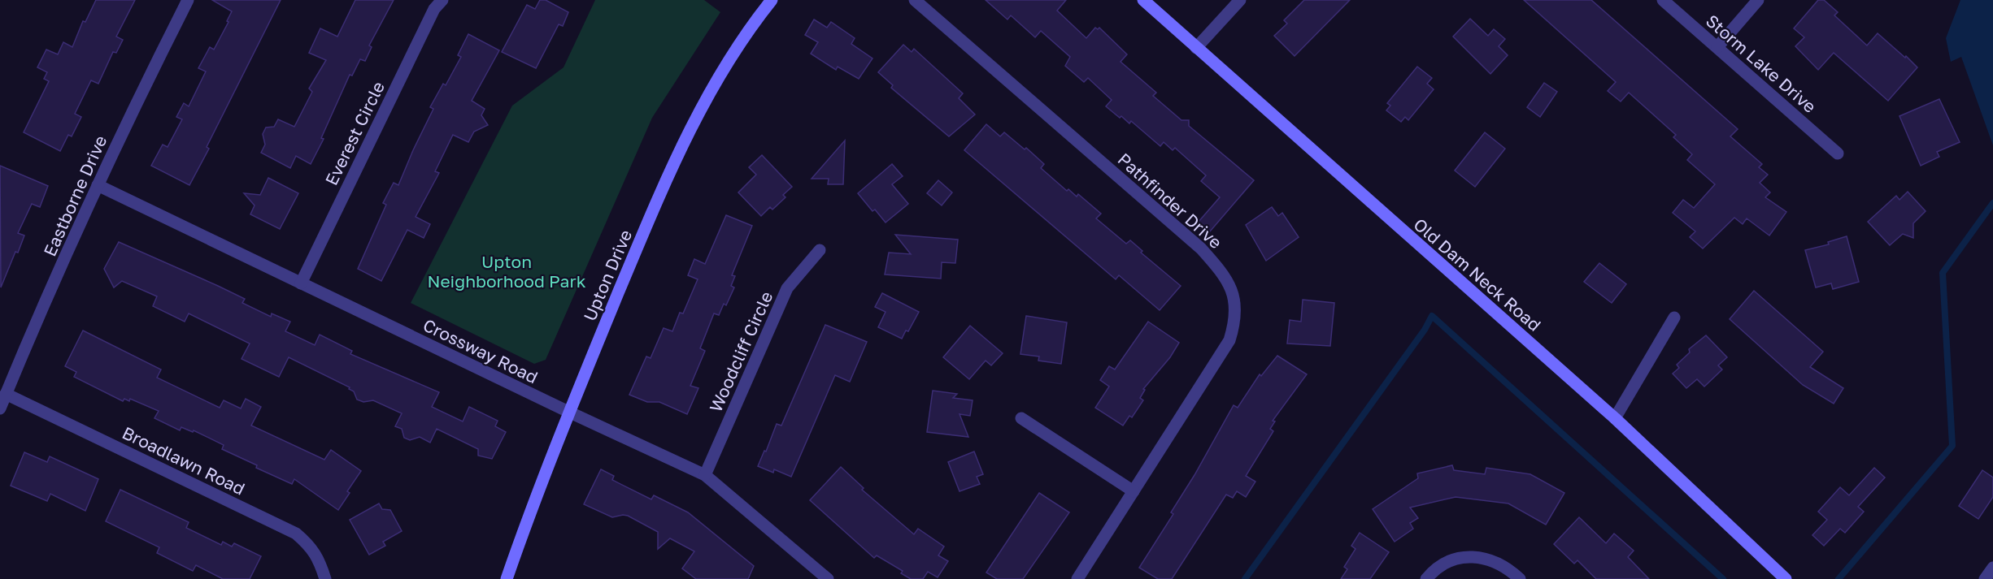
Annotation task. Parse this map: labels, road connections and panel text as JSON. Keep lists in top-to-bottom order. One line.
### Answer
{"streets":{"street":["Storm Lake Drive","Everest Circle","Eastborne Drive","Pathfinder Drive","Old Dam Neck Road","Upton Drive","Crossway Road","Woodcliff Circle","Broadlawn Road"]},"crossings":[["Everest Circle","Crossway Road"],["Eastborne Drive","Crossway Road"],["Eastborne Drive","Broadlawn Road"],["Upton Drive","Crossway Road"],["Crossway Road","Woodcliff Circle"]],"parks":["Upton Neighborhood Park"]}
